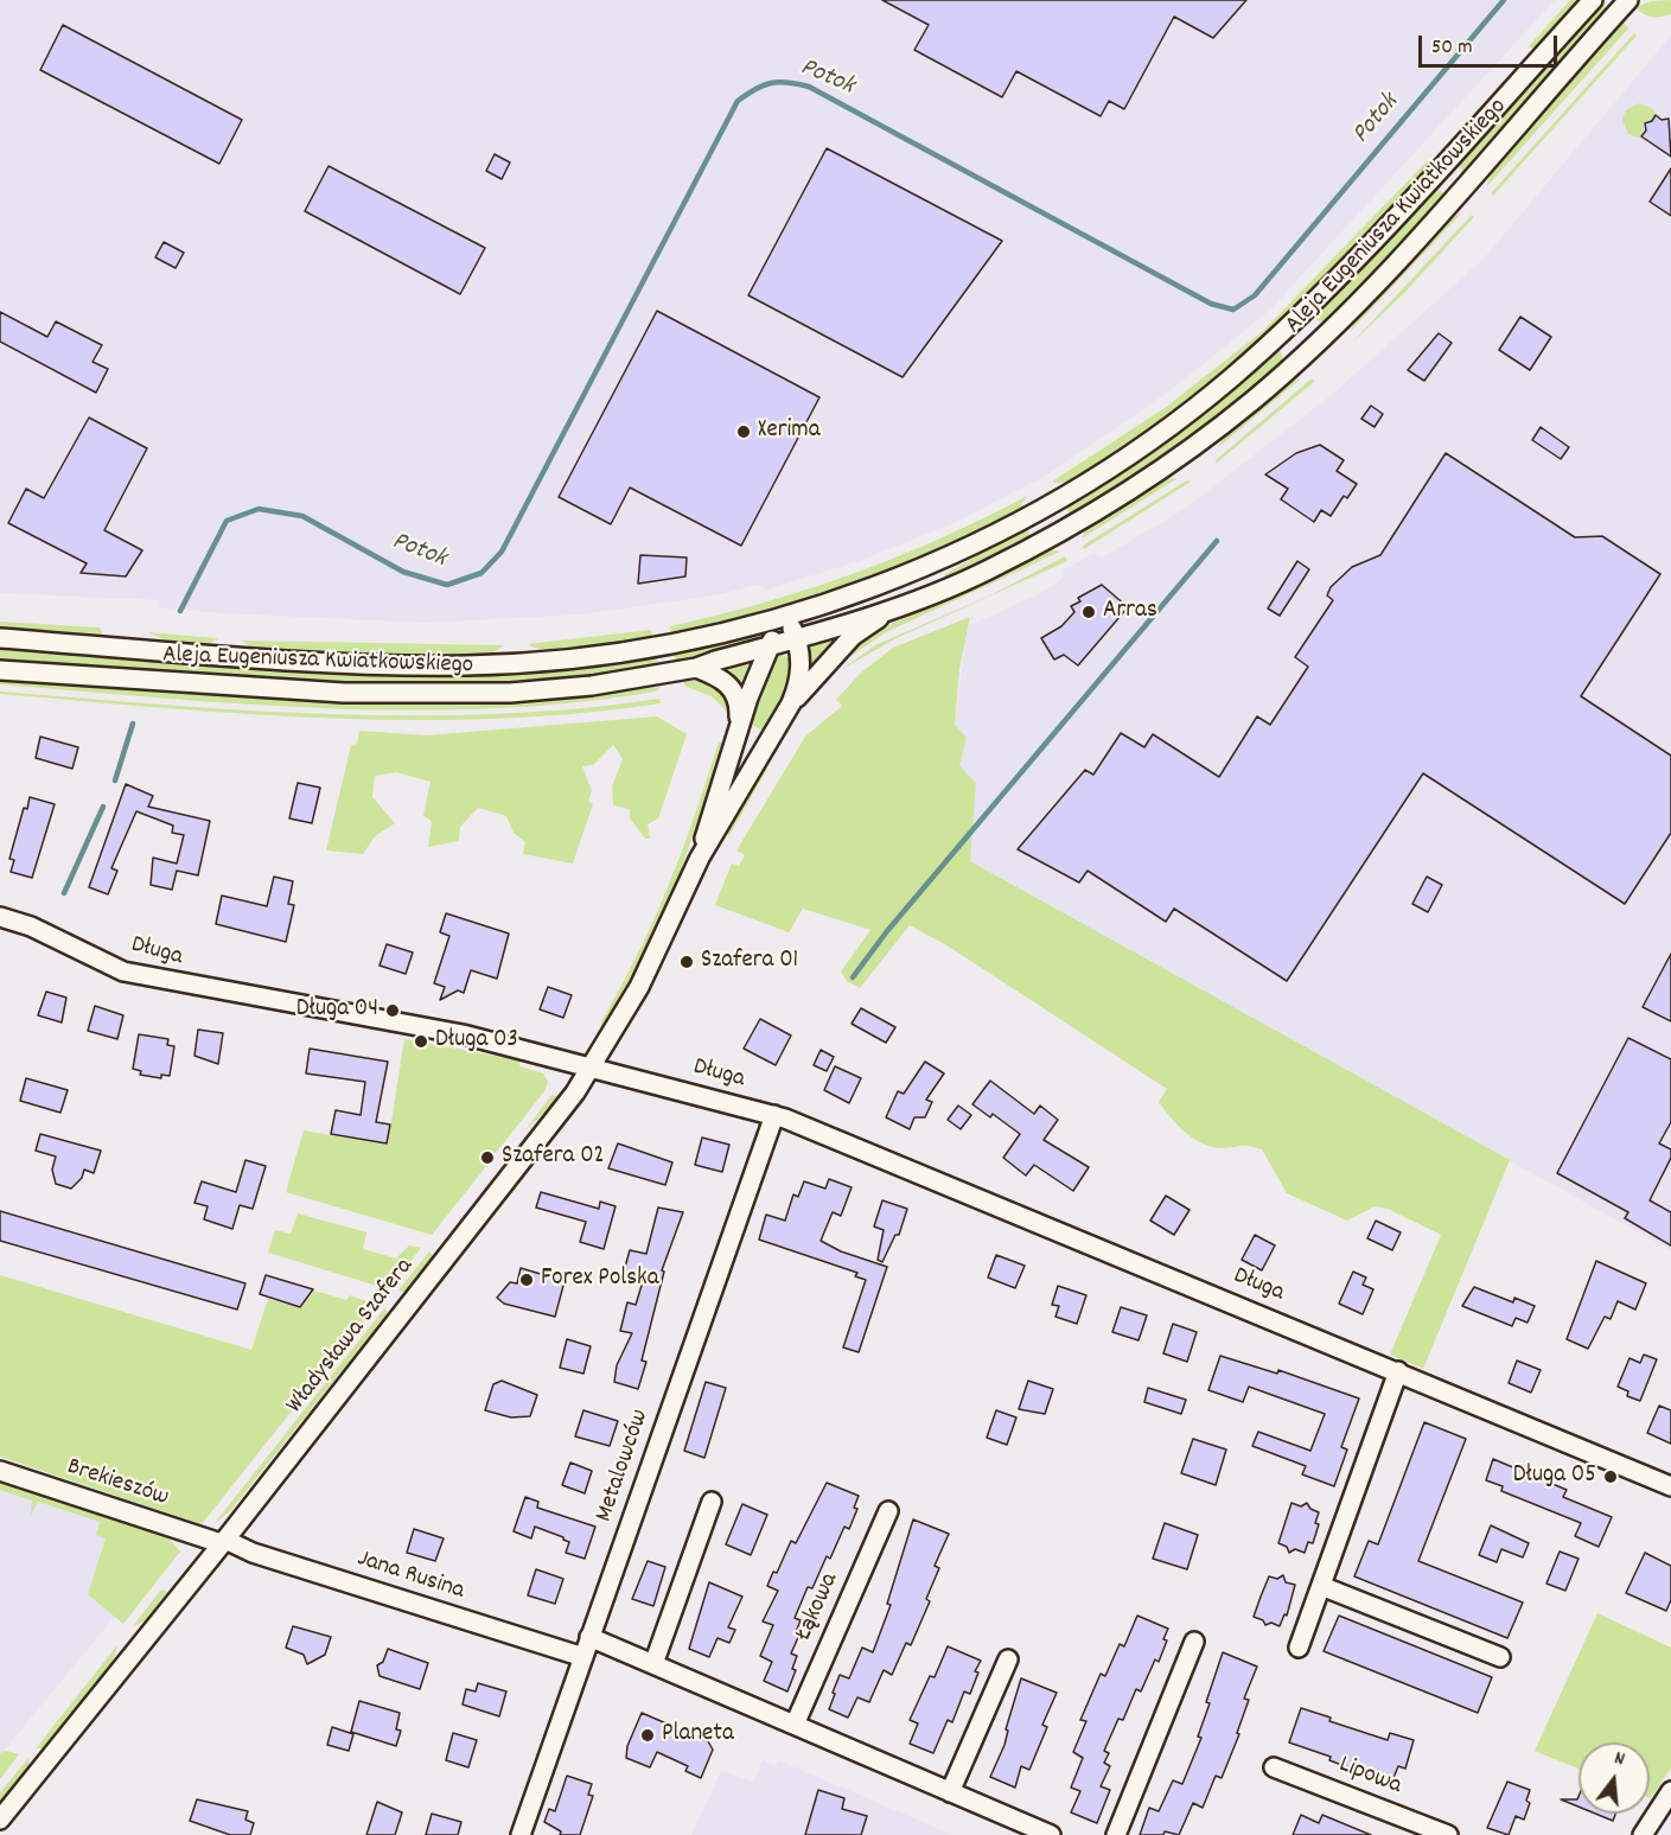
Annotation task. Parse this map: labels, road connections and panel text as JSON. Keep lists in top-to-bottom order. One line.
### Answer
{"streets":{"street":["Aleja Eugeniusza Kwiatkowskiego","Długa","Władysława Szafera","Metalowców","Brekieszów","Jana Rusina","Łąkowa","Lipowa"]},"crossings":[["Aleja Eugeniusza Kwiatkowskiego","Władysława Szafera"],["Długa","Władysława Szafera"],["Długa","Metalowców"],["Władysława Szafera","Brekieszów"],["Władysława Szafera","Jana Rusina"],["Metalowców","Jana Rusina"],["Brekieszów","Jana Rusina"]],"water":["Potok"],"places":["Xerima","Arras","Szafera 01","Długa 04","Długa 03","Szafera 02","Forex Polska","Długa 05","Planeta"],"scale_bar":"50 m","north":"top"}
